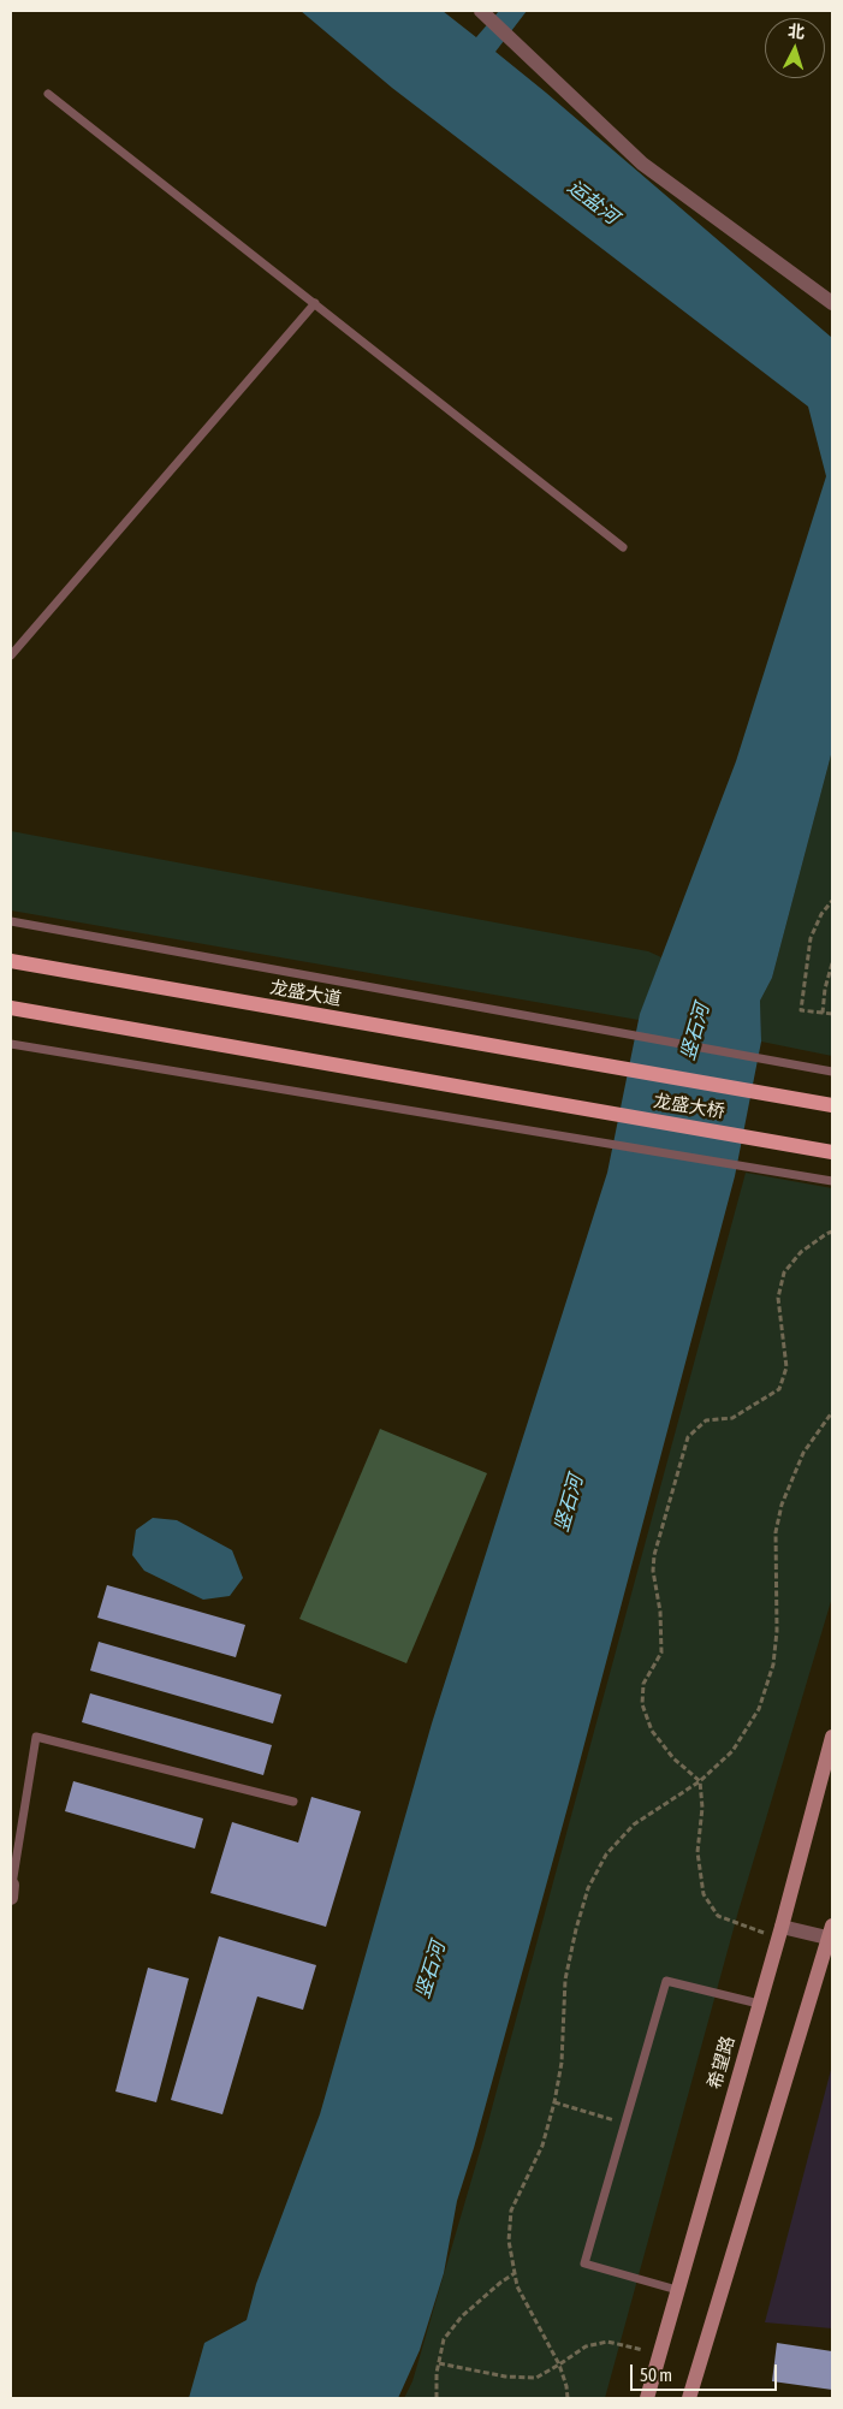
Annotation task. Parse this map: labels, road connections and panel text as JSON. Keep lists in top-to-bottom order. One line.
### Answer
{"streets":{"main road":["龙盛大道","龙盛大桥","希望路"]},"crossings":[["龙盛大道","龙盛大桥"]],"water":["运盐河","竖石河"],"scale_bar":"50 m","north":"top"}
